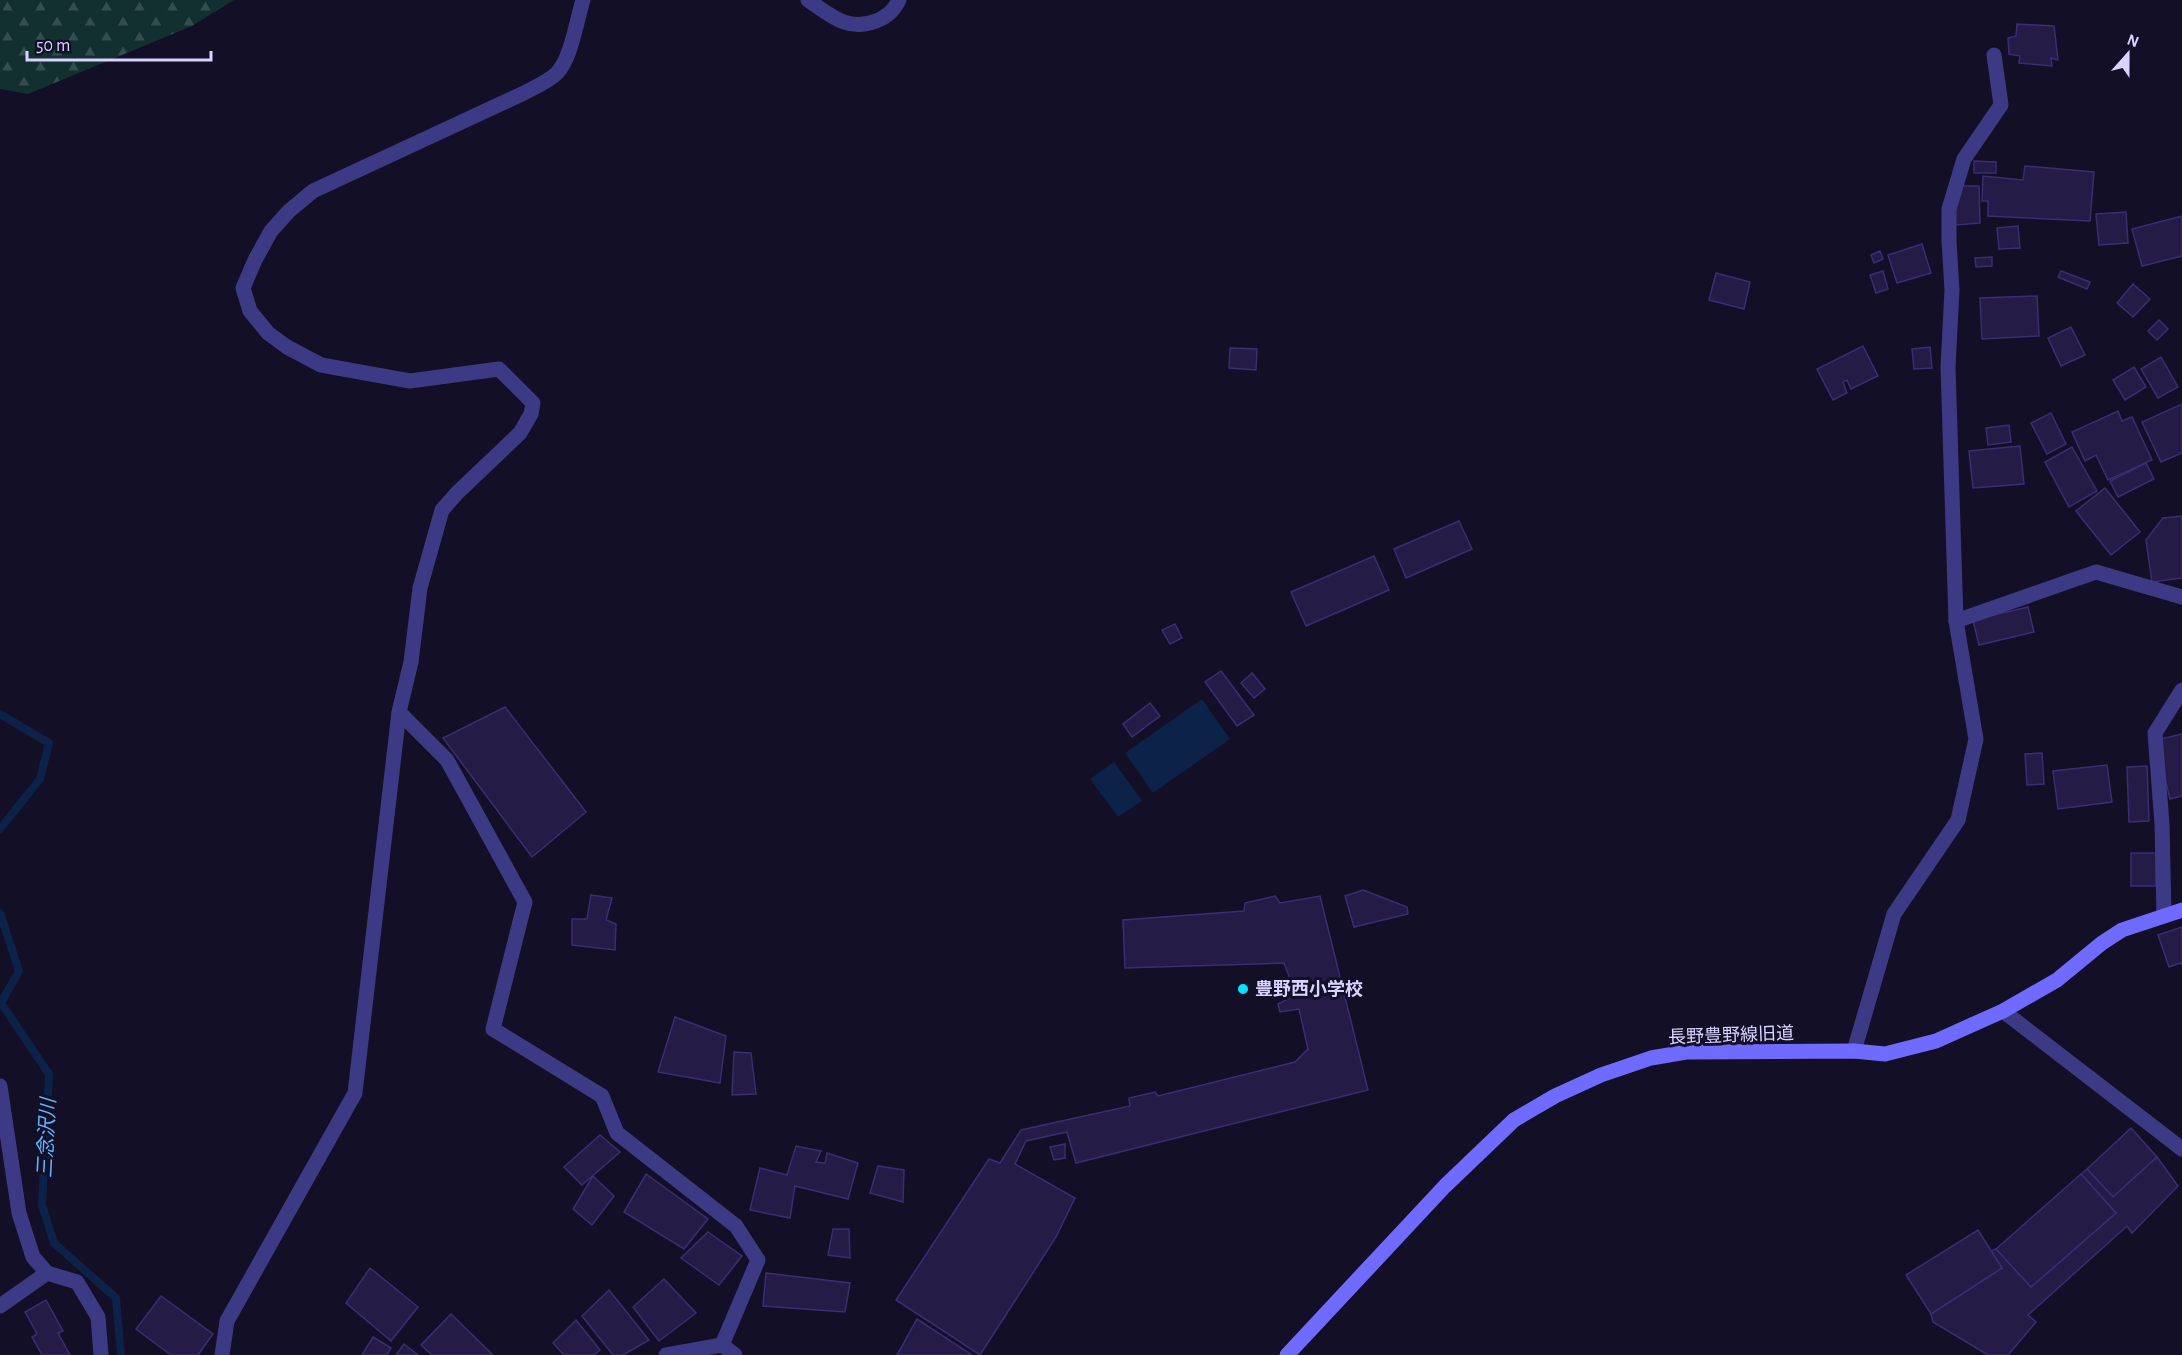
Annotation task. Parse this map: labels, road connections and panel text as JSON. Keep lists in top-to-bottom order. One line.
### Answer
{"streets":{"street":["長野豊野線旧道"]},"water":["三念沢川"],"places":["豊野西小学校"],"scale_bar":"50 m","north":"top"}
